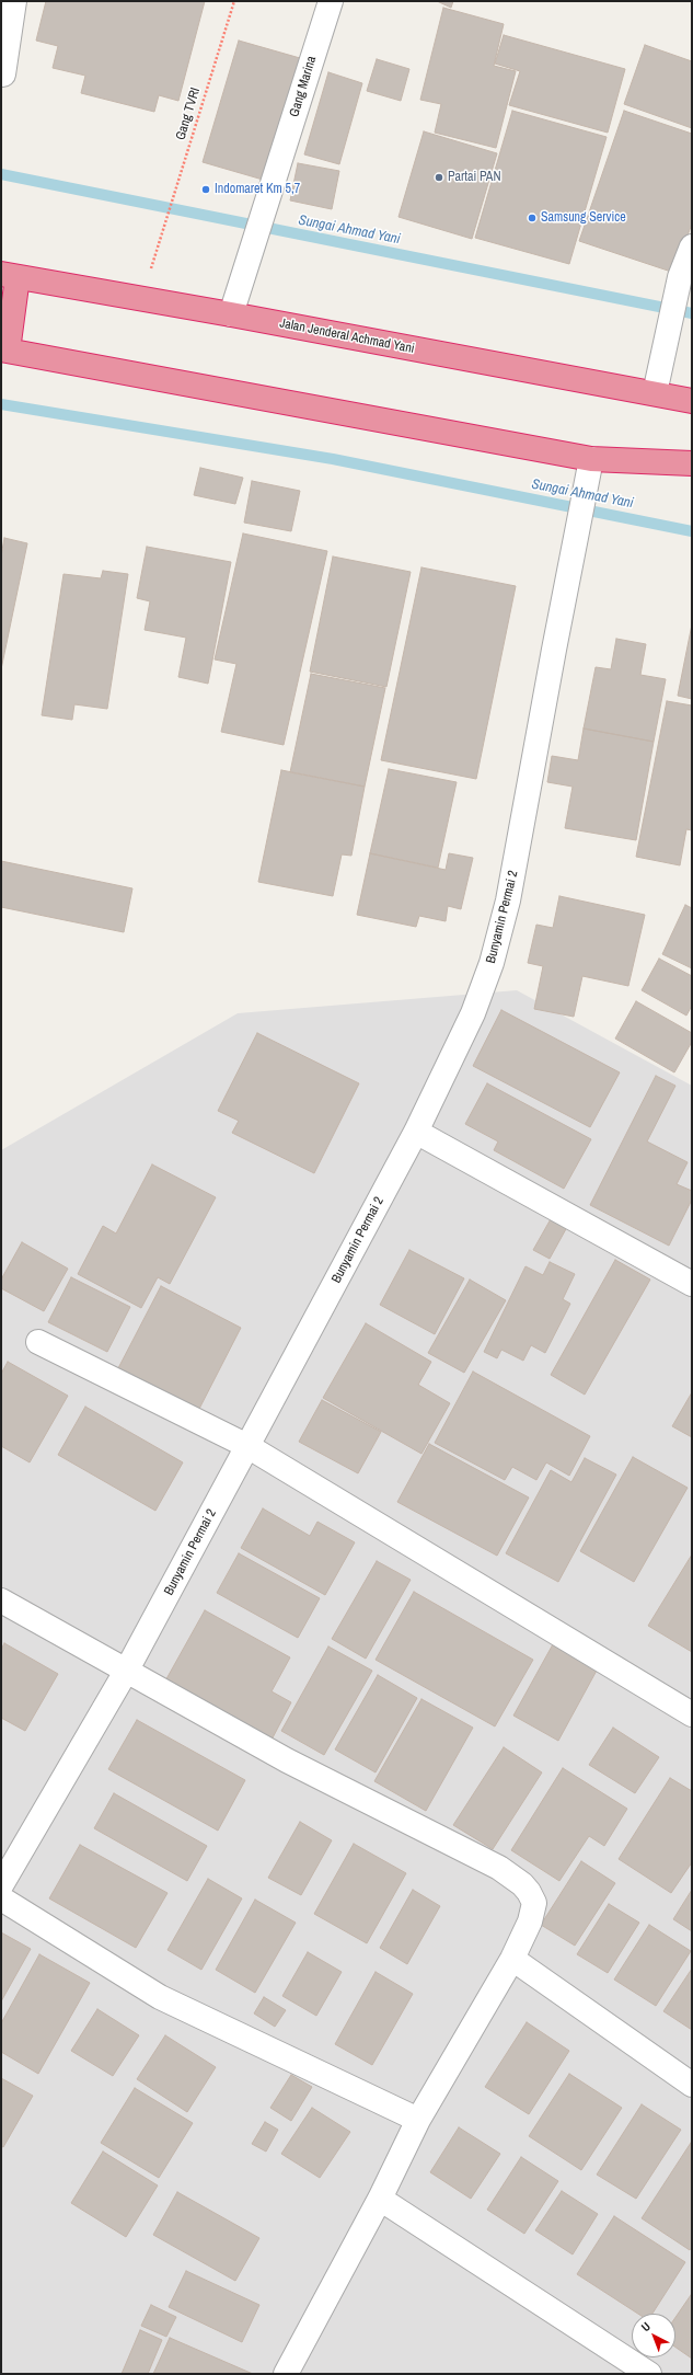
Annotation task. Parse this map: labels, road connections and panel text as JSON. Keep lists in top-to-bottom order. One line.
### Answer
{"streets":{"highway":["Jalan Jenderal Achmad Yani"],"street":["Gang Marina","Bunyamin Permai 2"],"path":["Gang TVRI"]},"crossings":[["Gang Marina","Jalan Jenderal Achmad Yani"]],"water":["Sungai Ahmad Yani"],"places":["Partai PAN","Indomaret Km 5,7","Samsung Service"],"north":"top left"}
